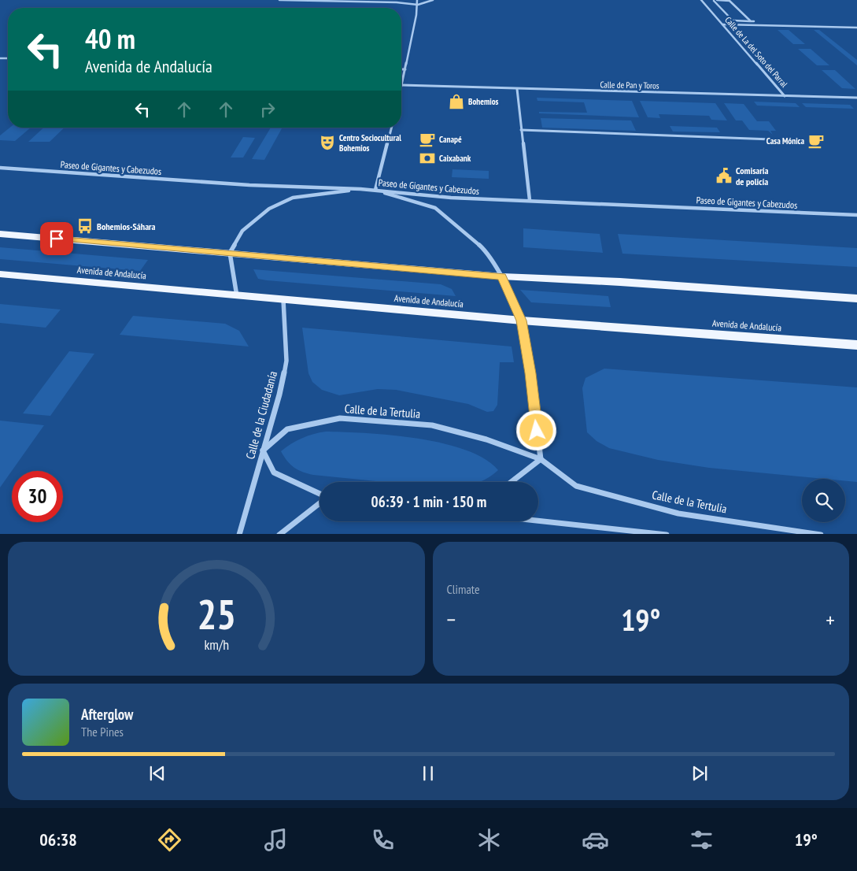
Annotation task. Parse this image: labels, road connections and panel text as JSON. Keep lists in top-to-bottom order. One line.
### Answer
{"streets":{"main road":["Avenida de Andalucía"],"street":["Calle de La del Soto del Parral","Calle de Pan y Toros","Paseo de Gigantes y Cabezudos","Calle de la Tertulia","Calle de la Ciudadanía"]},"crossings":[["Calle de La del Soto del Parral","Calle de Pan y Toros"],["Avenida de Andalucía","Calle de la Ciudadanía"],["Calle de la Tertulia","Calle de la Ciudadanía"]],"places":{"shop":["Bohemios"],"cafe":["Canapé","Casa Mónica"],"theatre":["Centro Sociocultural Bohemios"],"bank":["Caixabank"],"public building":["Comisaría de policía"],"bus stop":["Bohemios-Sáhara"]},"page":{"turn":["40 m","Avenida de Andalucía"],"limit":"30","trip":"06:39 · 1 min · 150 m","tile":"Climate","heat":["−","19°","+"],"song":["Afterglow","The Pines"],"tabs":["06:38","19°"],"gauge":["25","km/h"]}}
